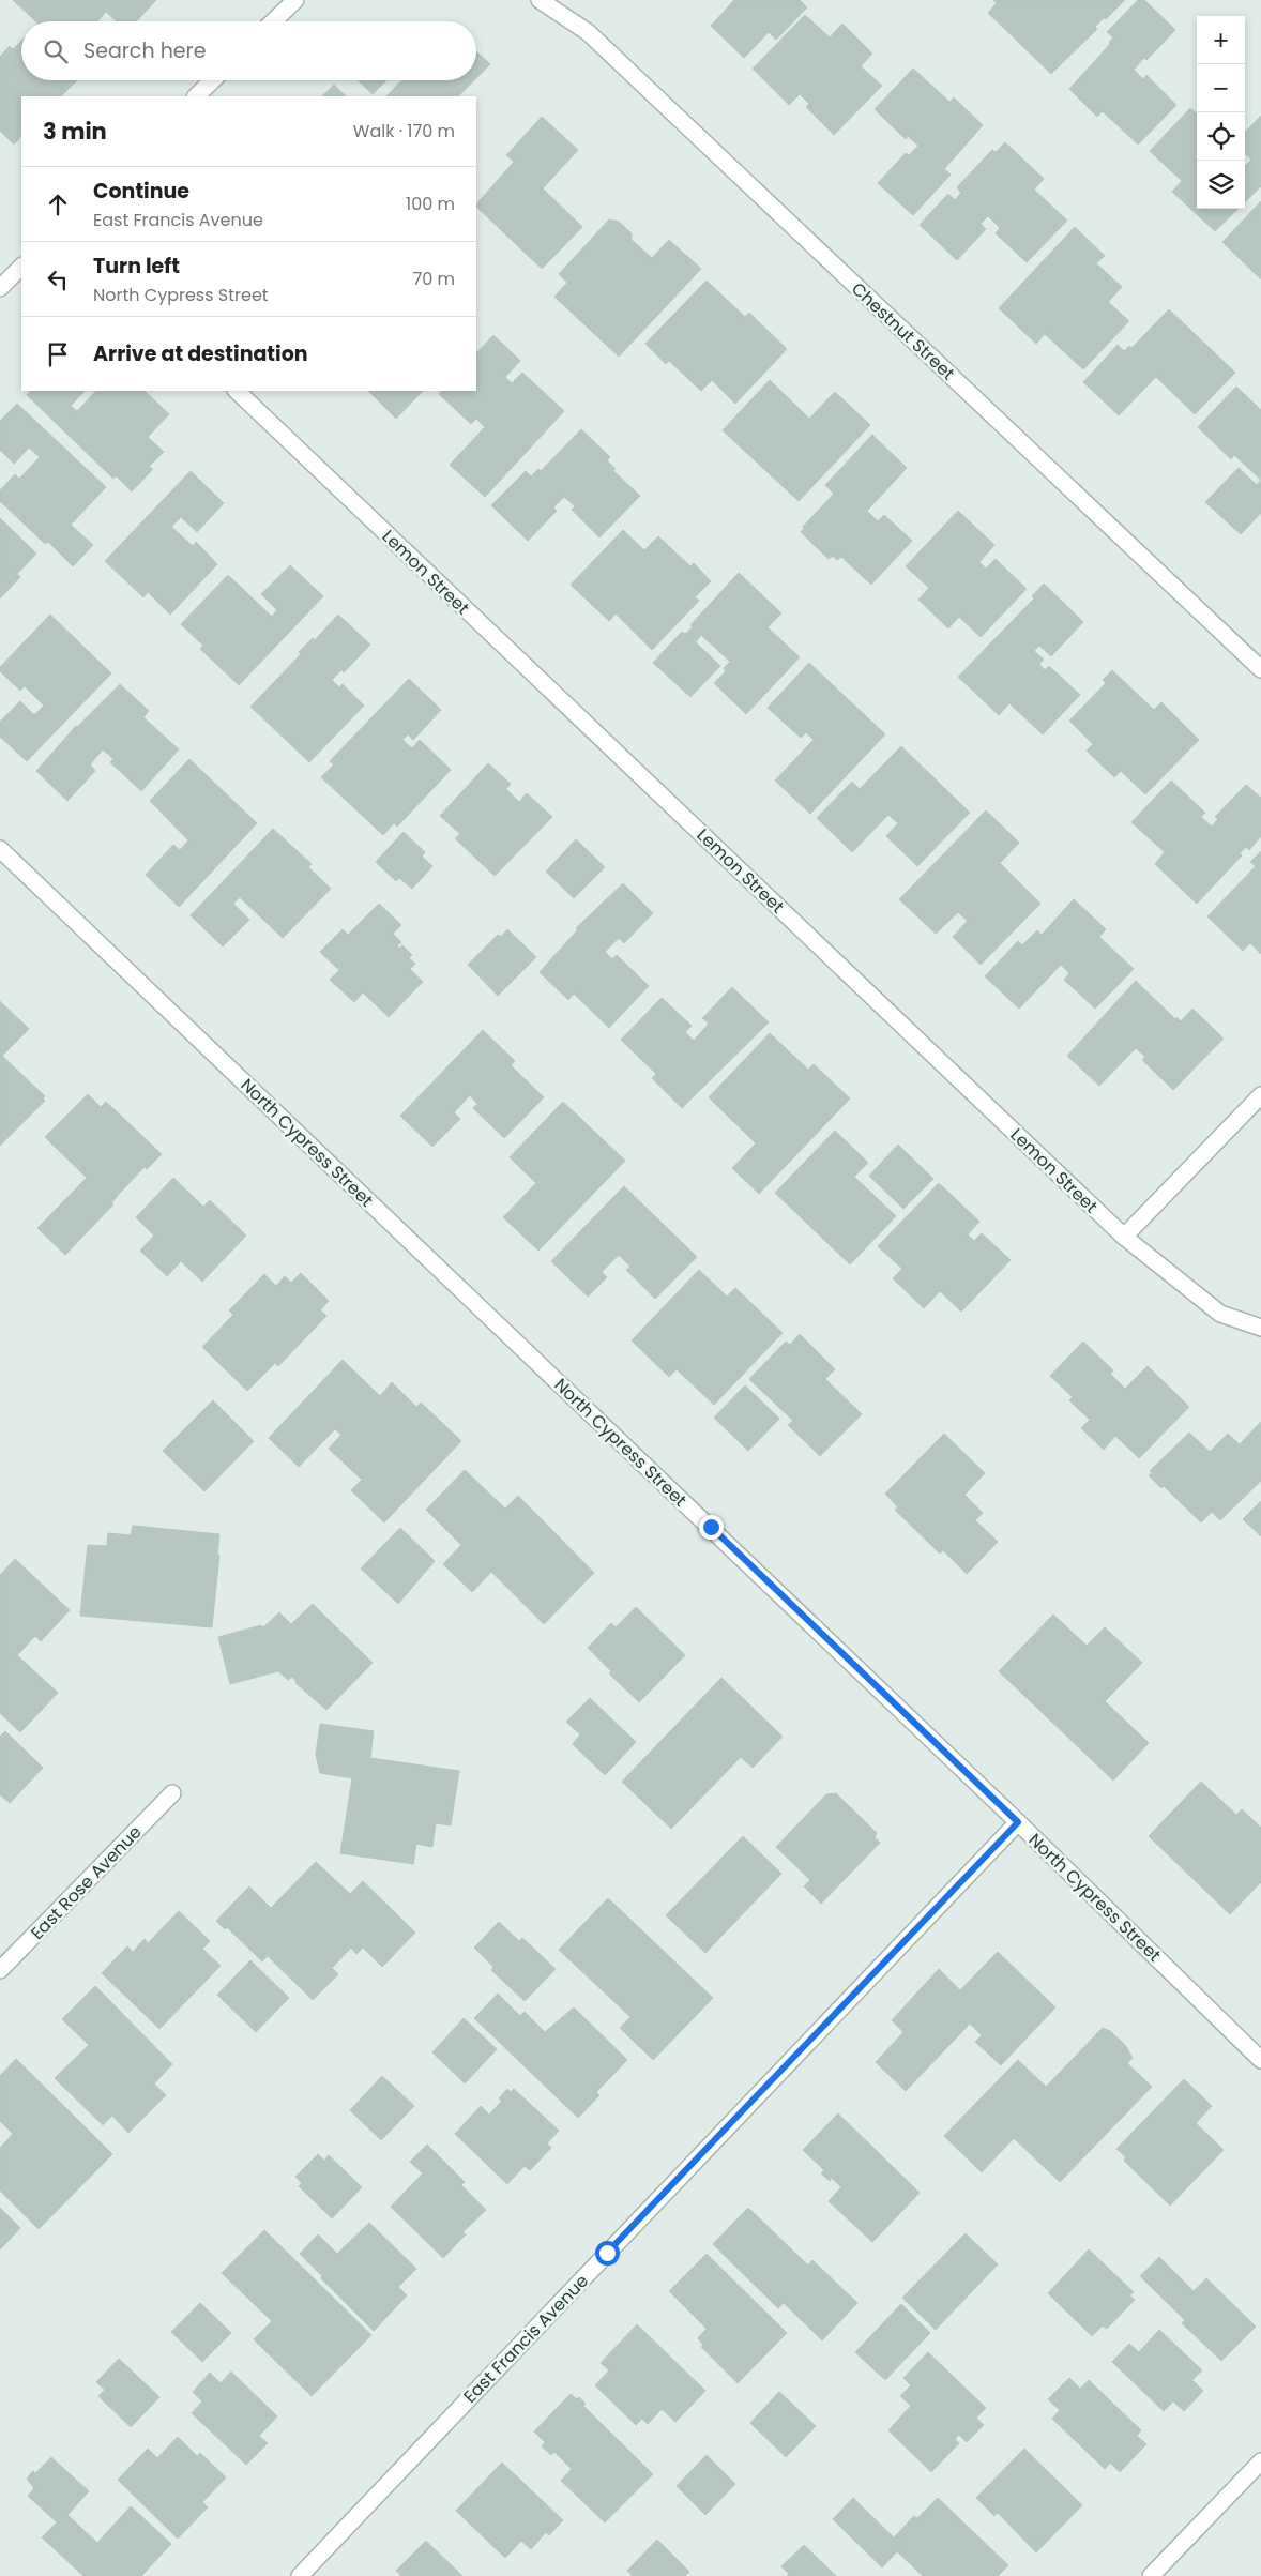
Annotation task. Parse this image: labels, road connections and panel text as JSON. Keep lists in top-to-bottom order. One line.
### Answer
{"streets":{"street":["Chestnut Street","Lemon Street","North Cypress Street","East Rose Avenue","East Francis Avenue"]},"crossings":[["North Cypress Street","East Francis Avenue"]],"page":{"map_buttons":["+","−"],"search":"Search here","heading":["3 min","Walk · 170 m"],"list":[["Continue","East Francis Avenue","100 m"],["Turn left","North Cypress Street","70 m"],"Arrive at destination"]}}
